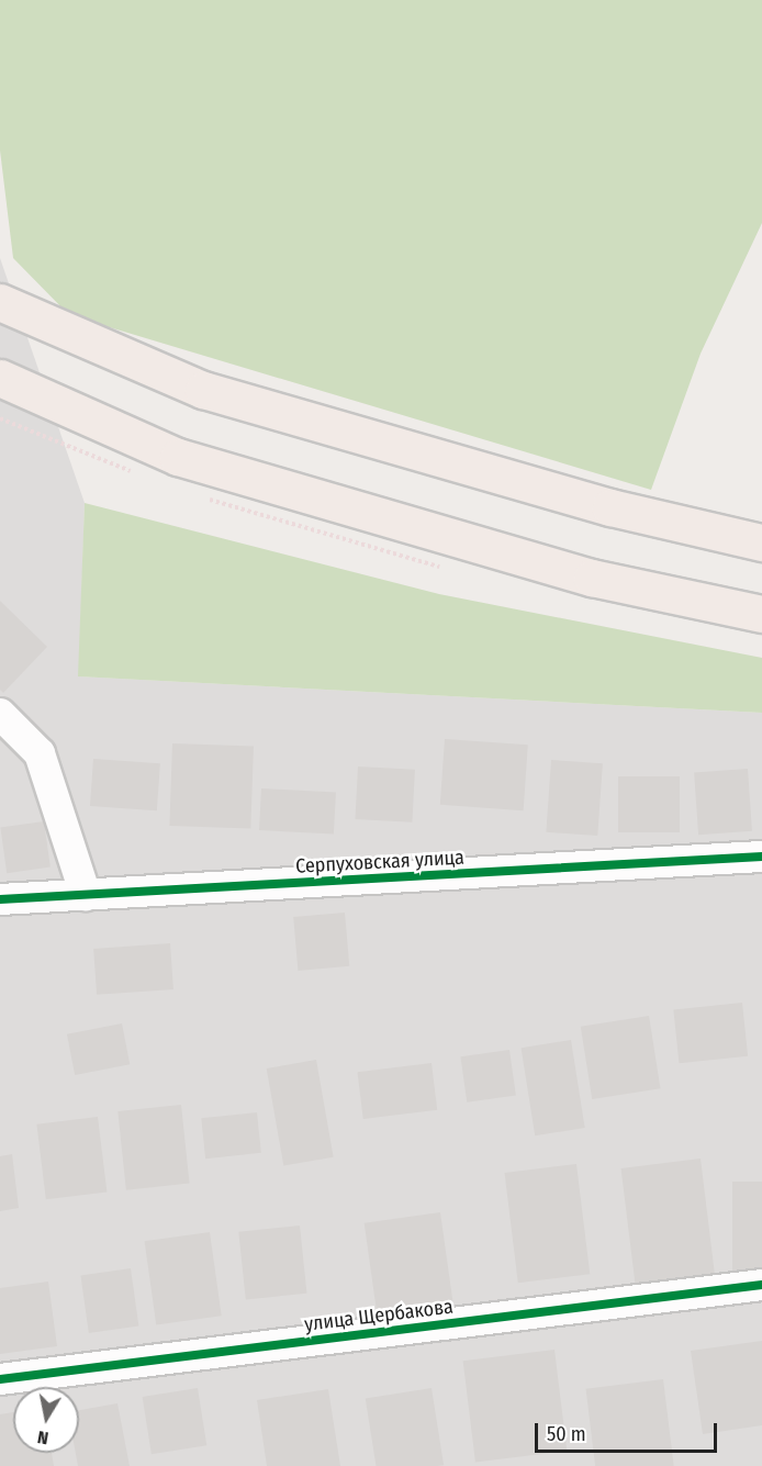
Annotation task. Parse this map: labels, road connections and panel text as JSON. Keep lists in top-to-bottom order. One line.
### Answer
{"streets":{"street":["Серпуховская улица","улица Щербакова"]},"scale_bar":"50 m","north":"bottom"}
